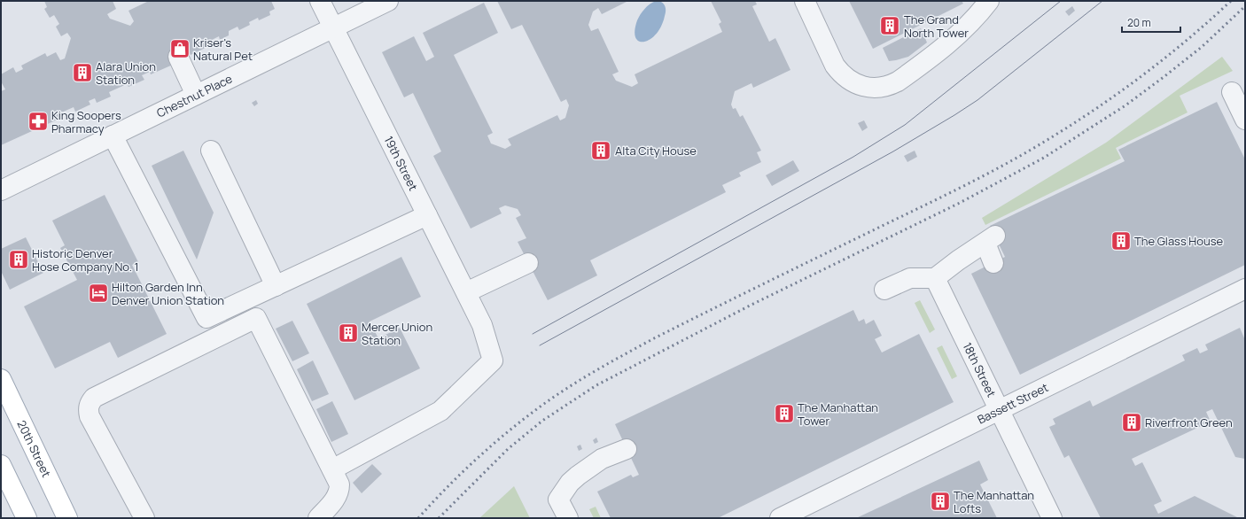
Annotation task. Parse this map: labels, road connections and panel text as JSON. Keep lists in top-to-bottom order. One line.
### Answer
{"streets":{"main road":["20th Street"],"street":["Chestnut Place","19th Street","18th Street","Bassett Street"]},"crossings":[["Chestnut Place","19th Street"],["18th Street","Bassett Street"]],"places":{"building":["The Grand North Tower","Alara Union Station","Alta City House","The Glass House","Historic Denver Hose Company No. 1","Mercer Union Station","The Manhattan Tower","Riverfront Green","The Manhattan Lofts"],"shop":["Kriser's Natural Pet"],"pharmacy":["King Soopers Pharmacy"],"hotel":["Hilton Garden Inn Denver Union Station"]},"scale_bar":"20 m"}
